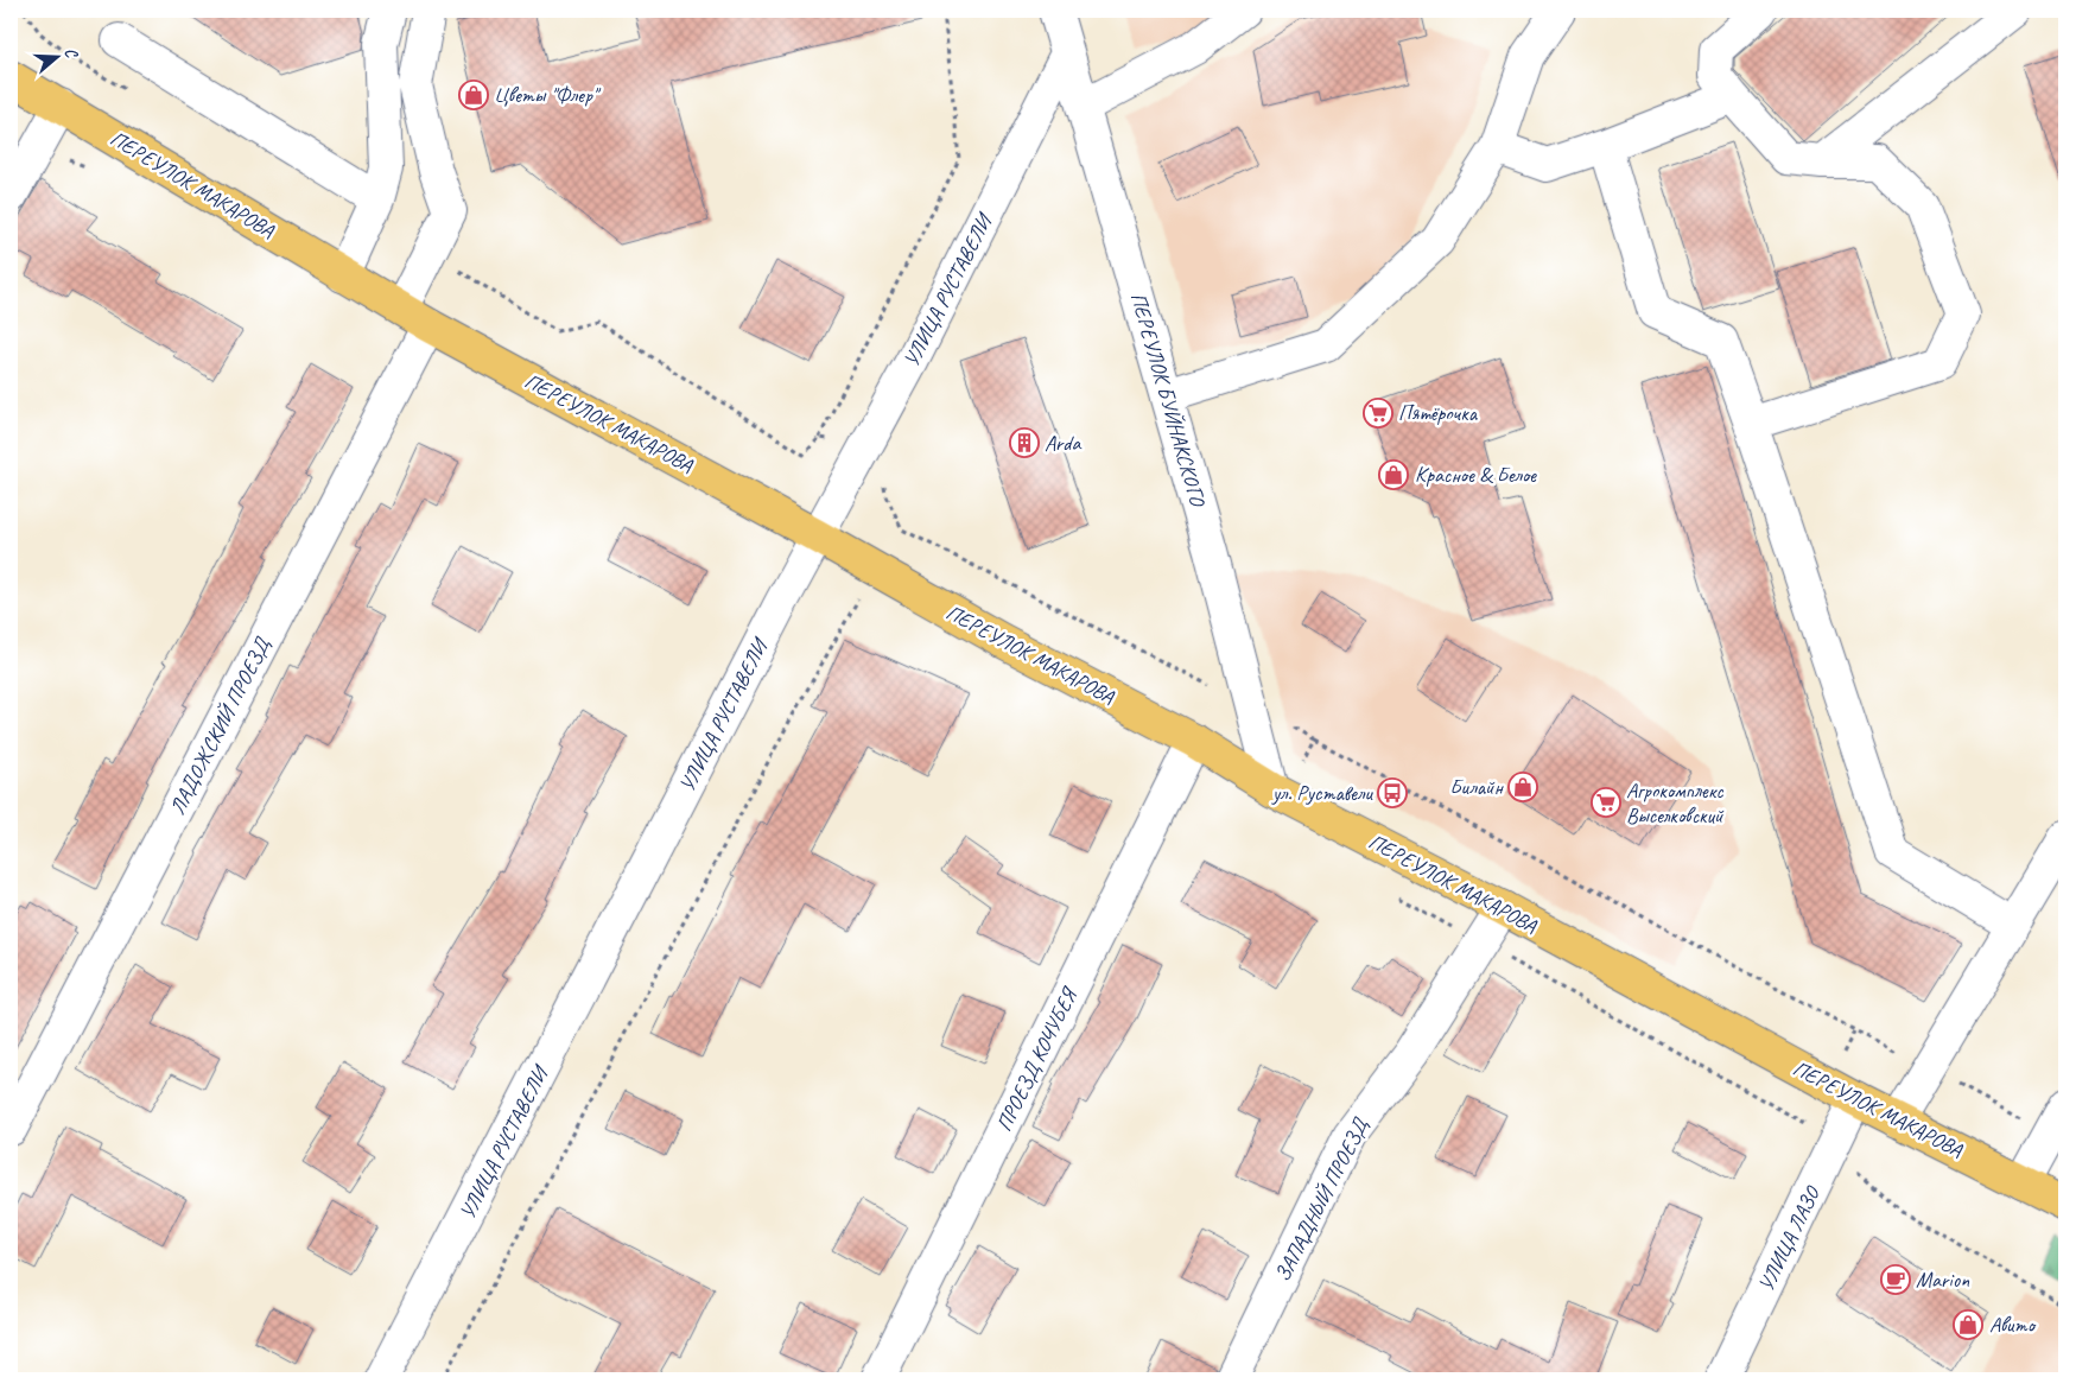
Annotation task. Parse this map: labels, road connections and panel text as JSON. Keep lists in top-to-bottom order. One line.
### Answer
{"streets":{"main road":["ПЕРЕУЛОК МАКАРОВА"],"street":["УЛИЦА РУСТАВЕЛИ","ПЕРЕУЛОК БУЙНАКСКОГО","ЛАДОЖСКИЙ ПРОЕЗД","ПРОЕЗД КОЧУБЕЯ","ЗАПАДНЫЙ ПРОЕЗД","УЛИЦА ЛАЗО"]},"crossings":[["ПЕРЕУЛОК МАКАРОВА","УЛИЦА РУСТАВЕЛИ"],["ПЕРЕУЛОК МАКАРОВА","ПЕРЕУЛОК БУЙНАКСКОГО"],["ПЕРЕУЛОК МАКАРОВА","ЛАДОЖСКИЙ ПРОЕЗД"],["ПЕРЕУЛОК МАКАРОВА","ПРОЕЗД КОЧУБЕЯ"],["ПЕРЕУЛОК МАКАРОВА","ЗАПАДНЫЙ ПРОЕЗД"],["ПЕРЕУЛОК МАКАРОВА","УЛИЦА ЛАЗО"],["УЛИЦА РУСТАВЕЛИ","ПЕРЕУЛОК БУЙНАКСКОГО"]],"places":{"shop":["Цветы \"Флер\"","Красное & Белое","Билайн","Авито"],"supermarket":["Пятёрочка","Агрокомплекс Выселковский"],"building":["Arda"],"bus stop":["ул. Руставели"],"cafe":["Marion"]},"north":"right"}
